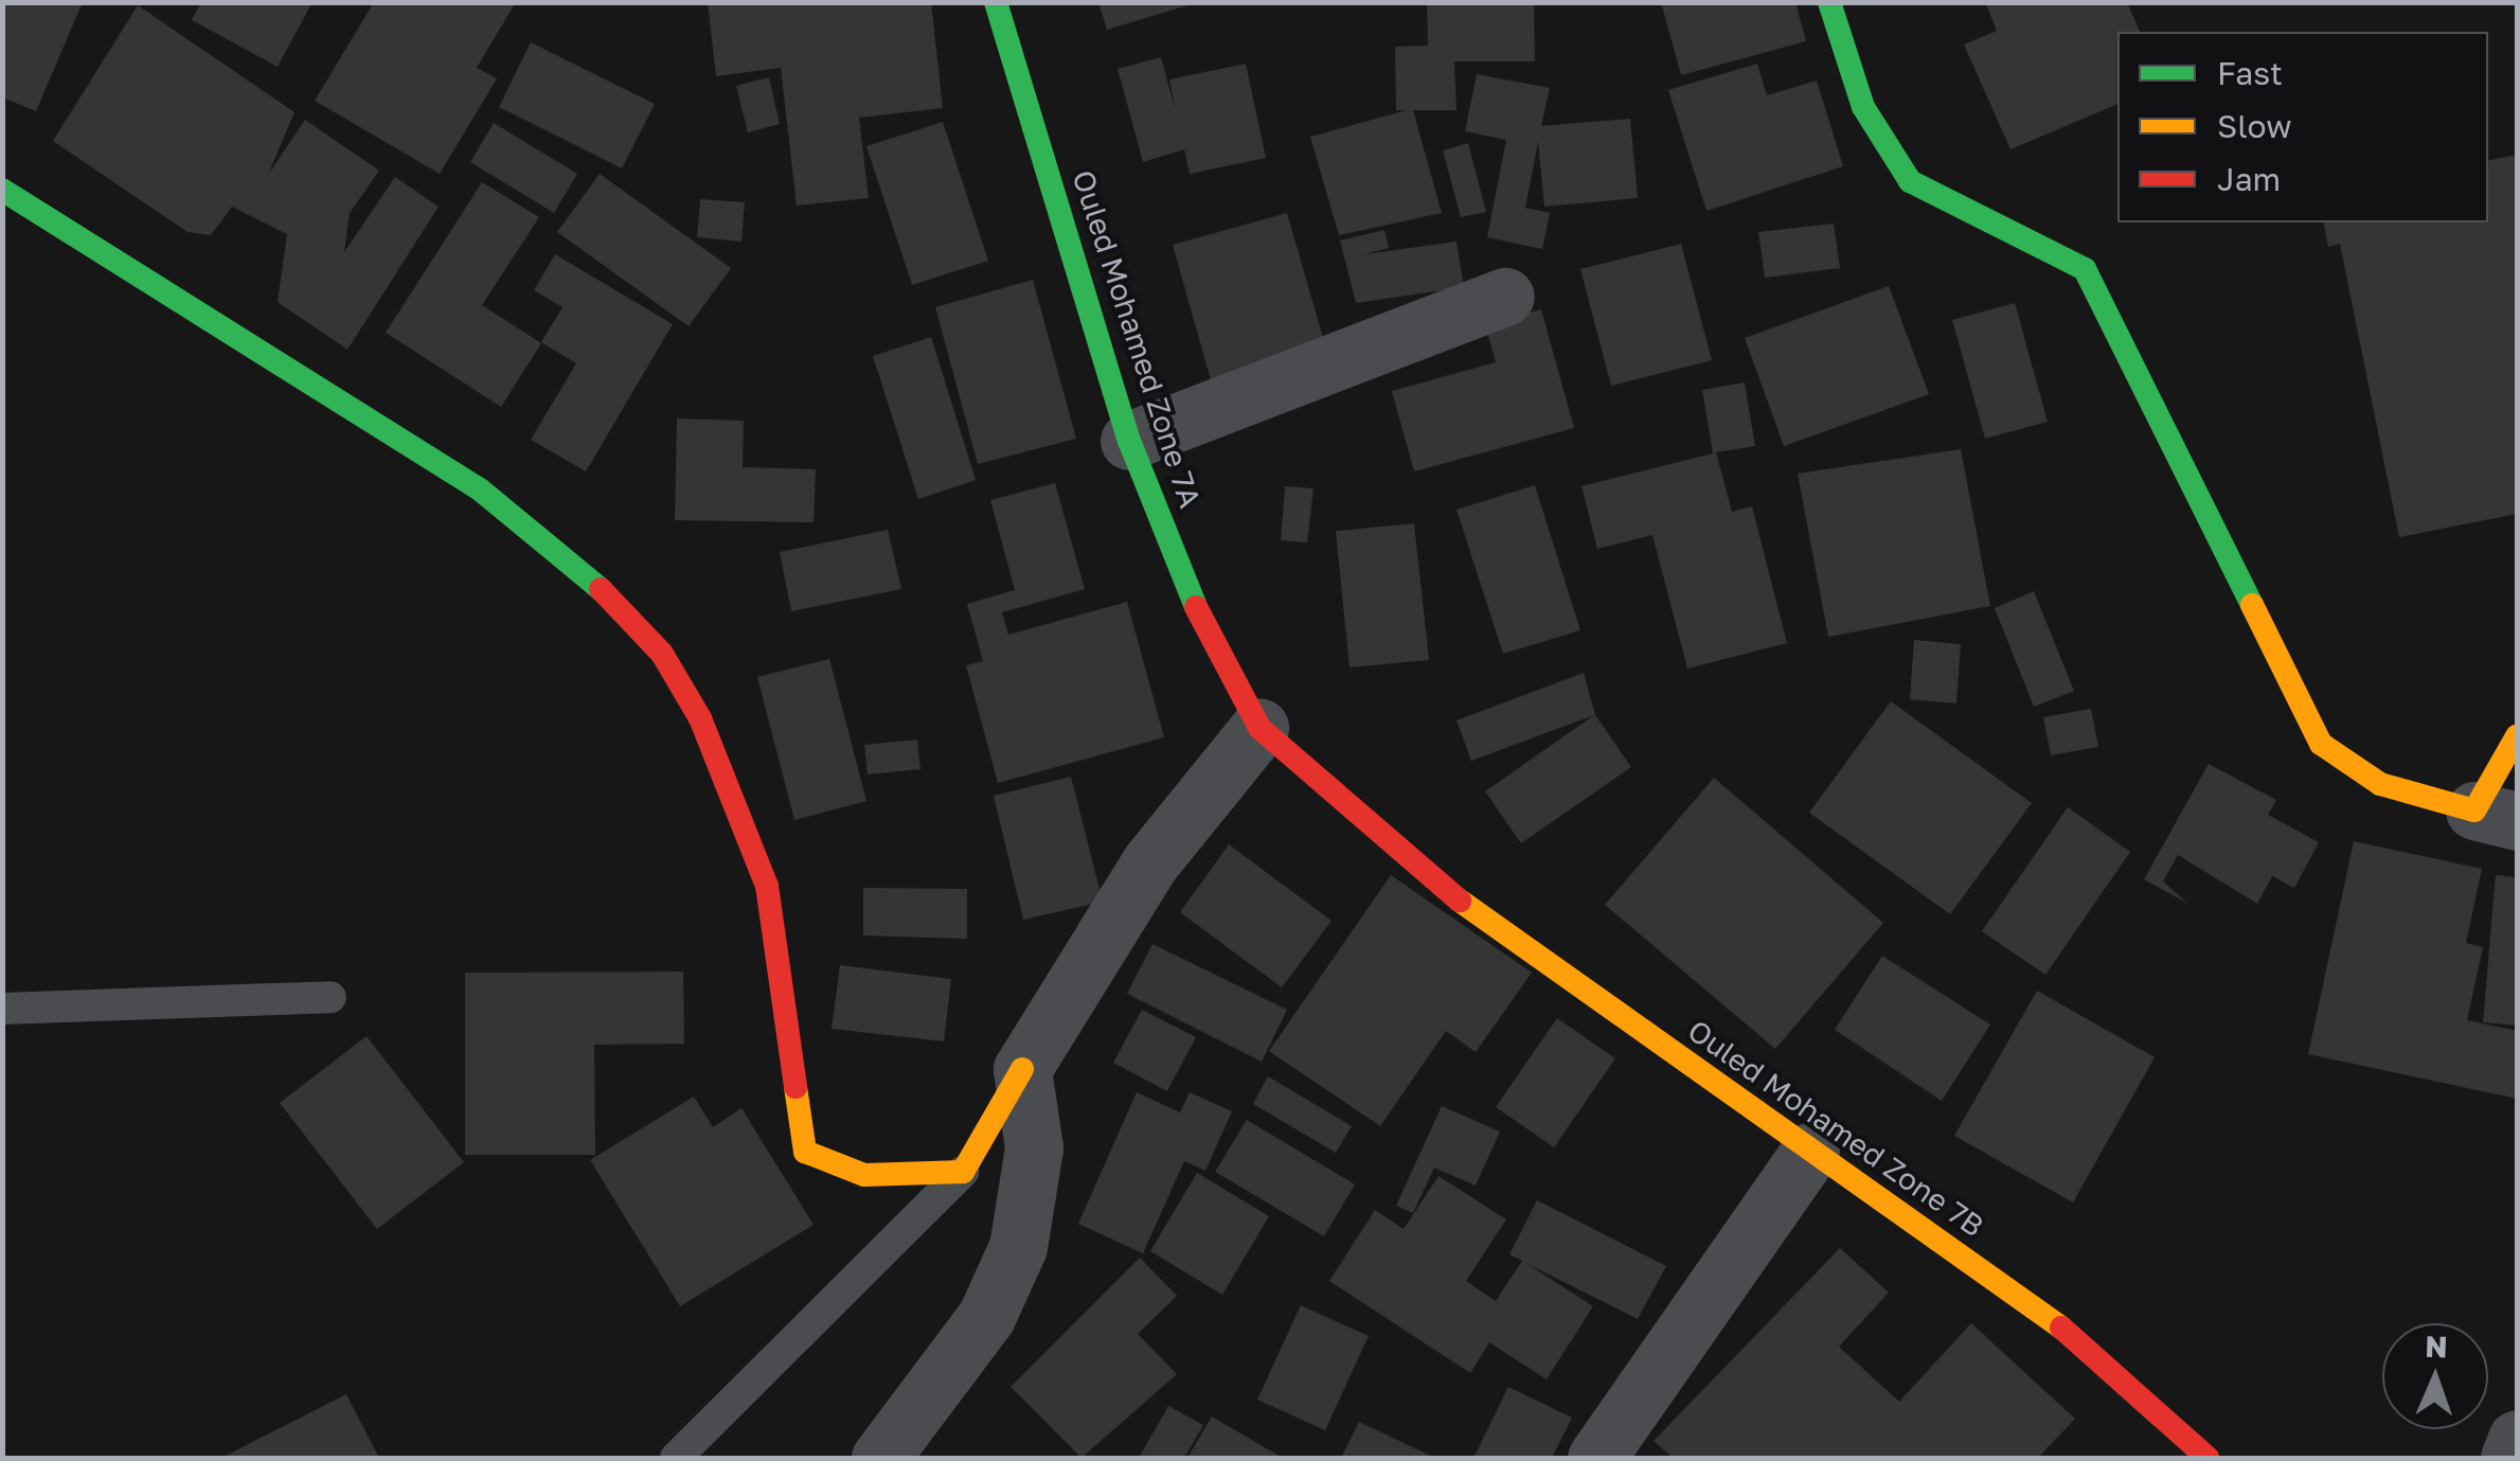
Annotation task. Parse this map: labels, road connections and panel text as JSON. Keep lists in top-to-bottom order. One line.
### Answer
{"streets":{"street":["Ouled Mohamed Zone 7A","Ouled Mohamed Zone 7B"]},"crossings":[["Ouled Mohamed Zone 7A","Ouled Mohamed Zone 7B"]],"legend":["Fast","Slow","Jam"],"north":"top"}
